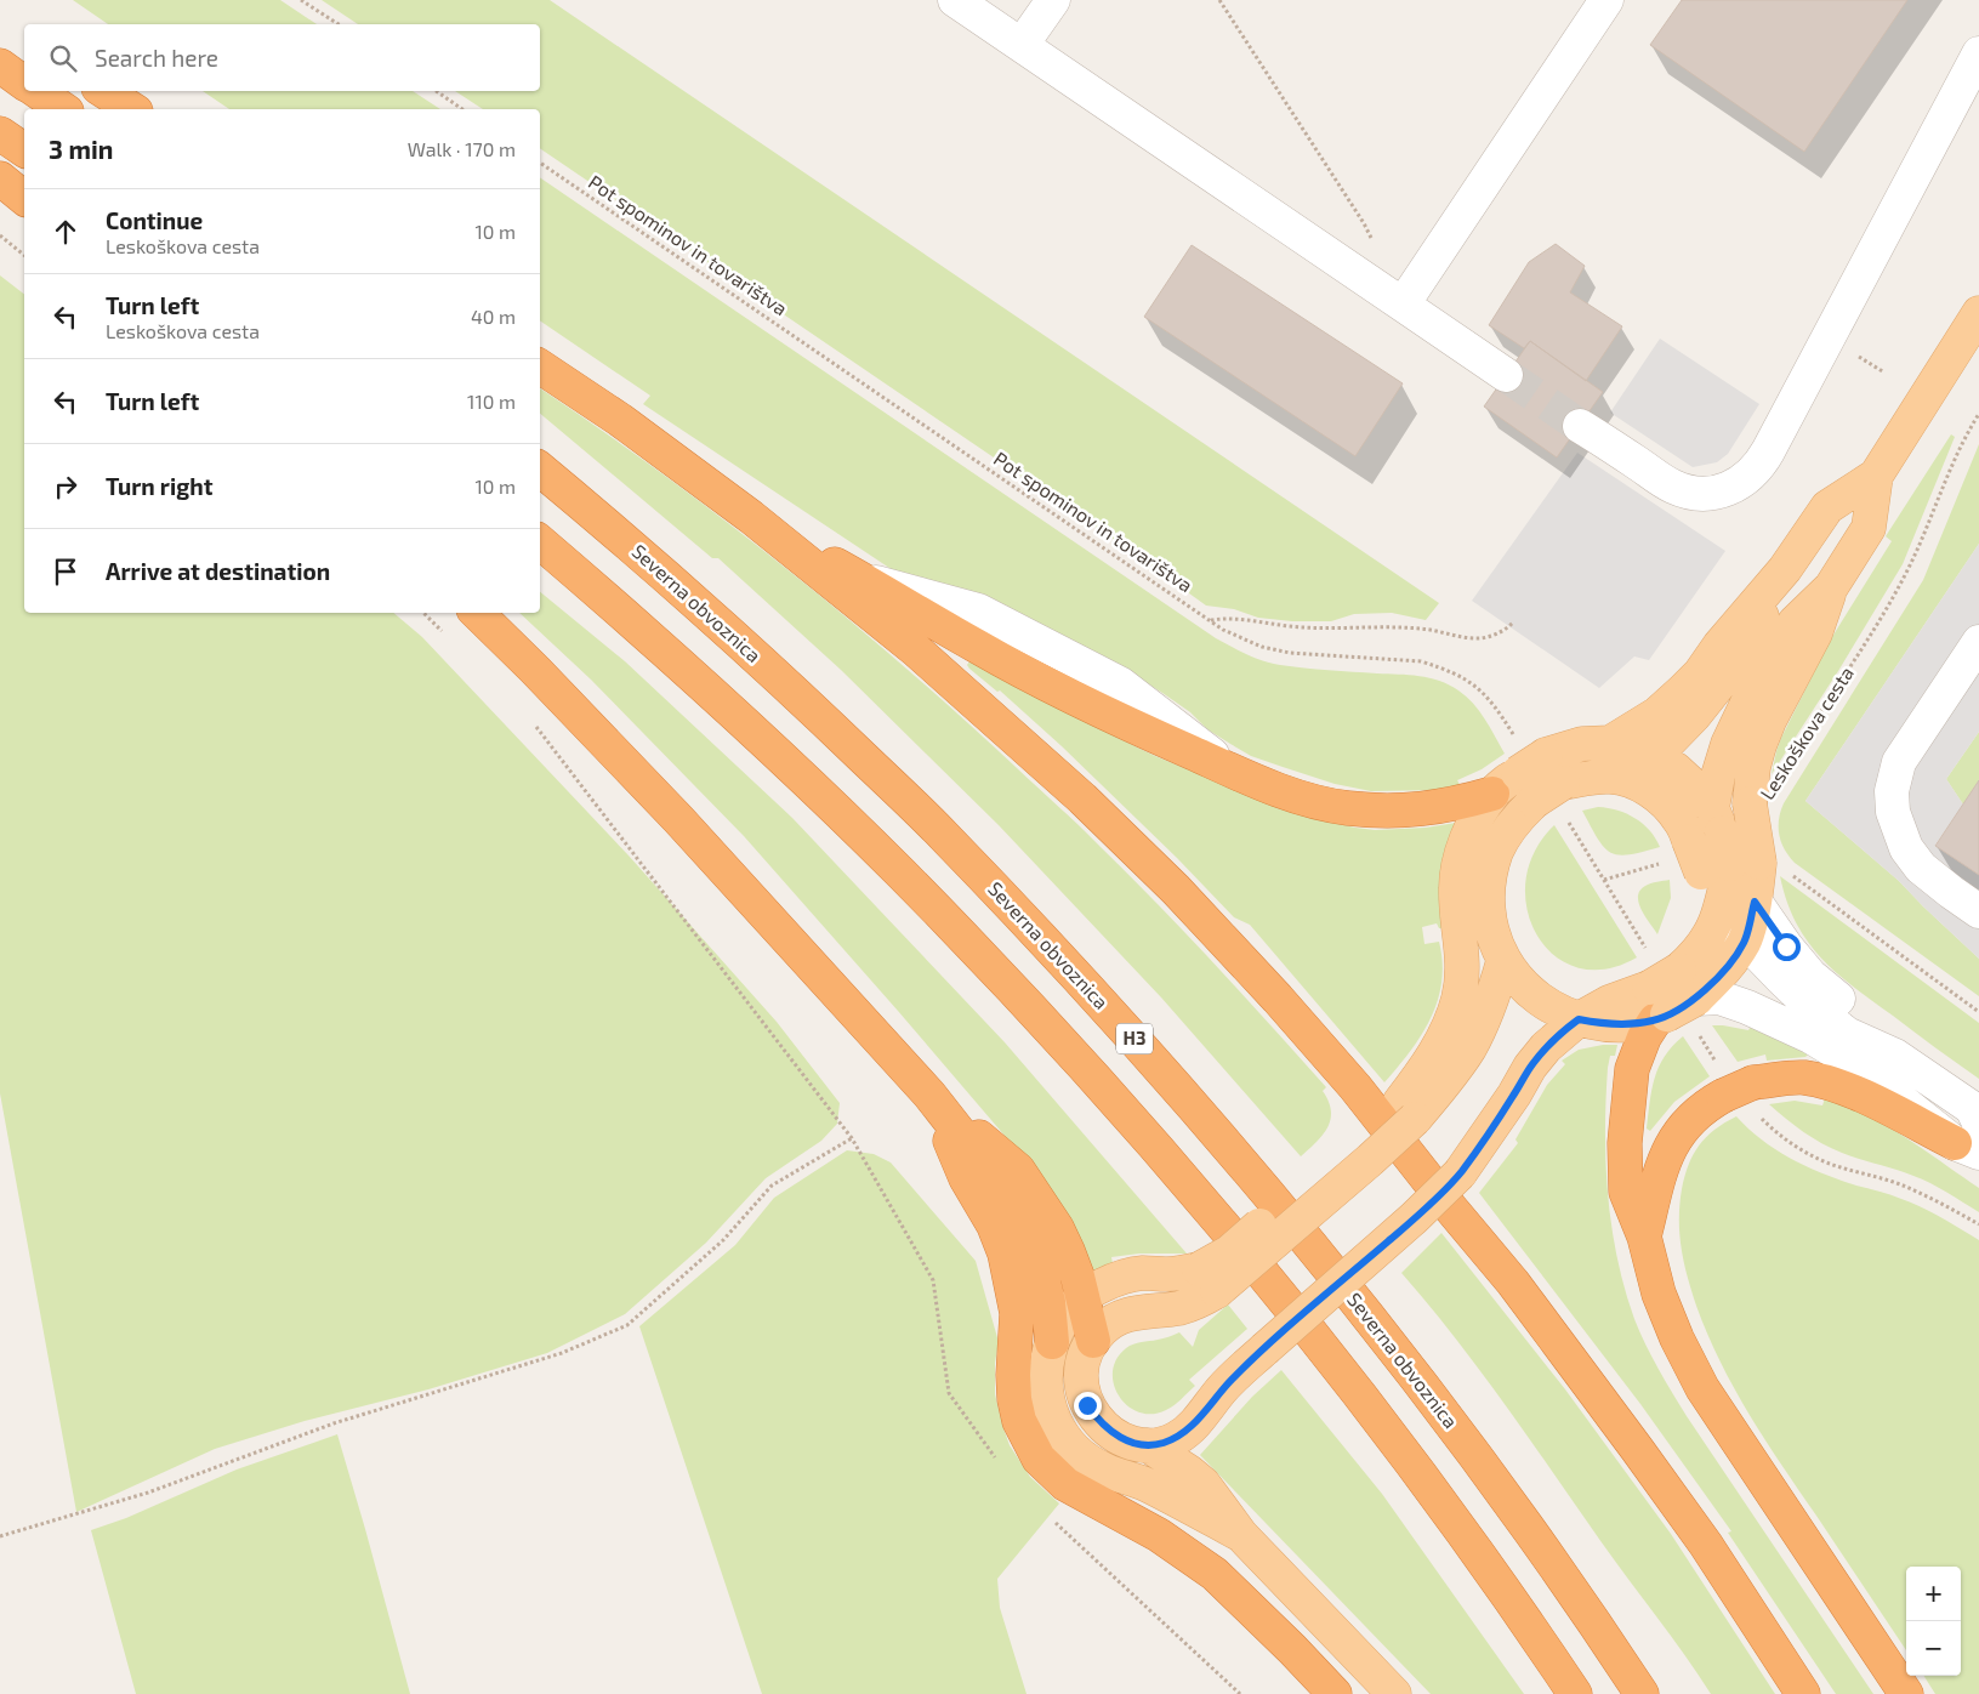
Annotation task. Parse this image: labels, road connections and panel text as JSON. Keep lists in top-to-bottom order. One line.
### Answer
{"streets":{"highway":["Severna obvoznica","H3"],"main road":["Leskoškova cesta"],"path":["Pot spominov in tovarištva"]},"page":{"search":"Search here","heading":["3 min","Walk · 170 m"],"list":[["Continue","Leskoškova cesta","10 m"],["Turn left","Leskoškova cesta","40 m"],["Turn left","110 m"],["Turn right","10 m"],"Arrive at destination"],"map_buttons":["+","−"]}}
